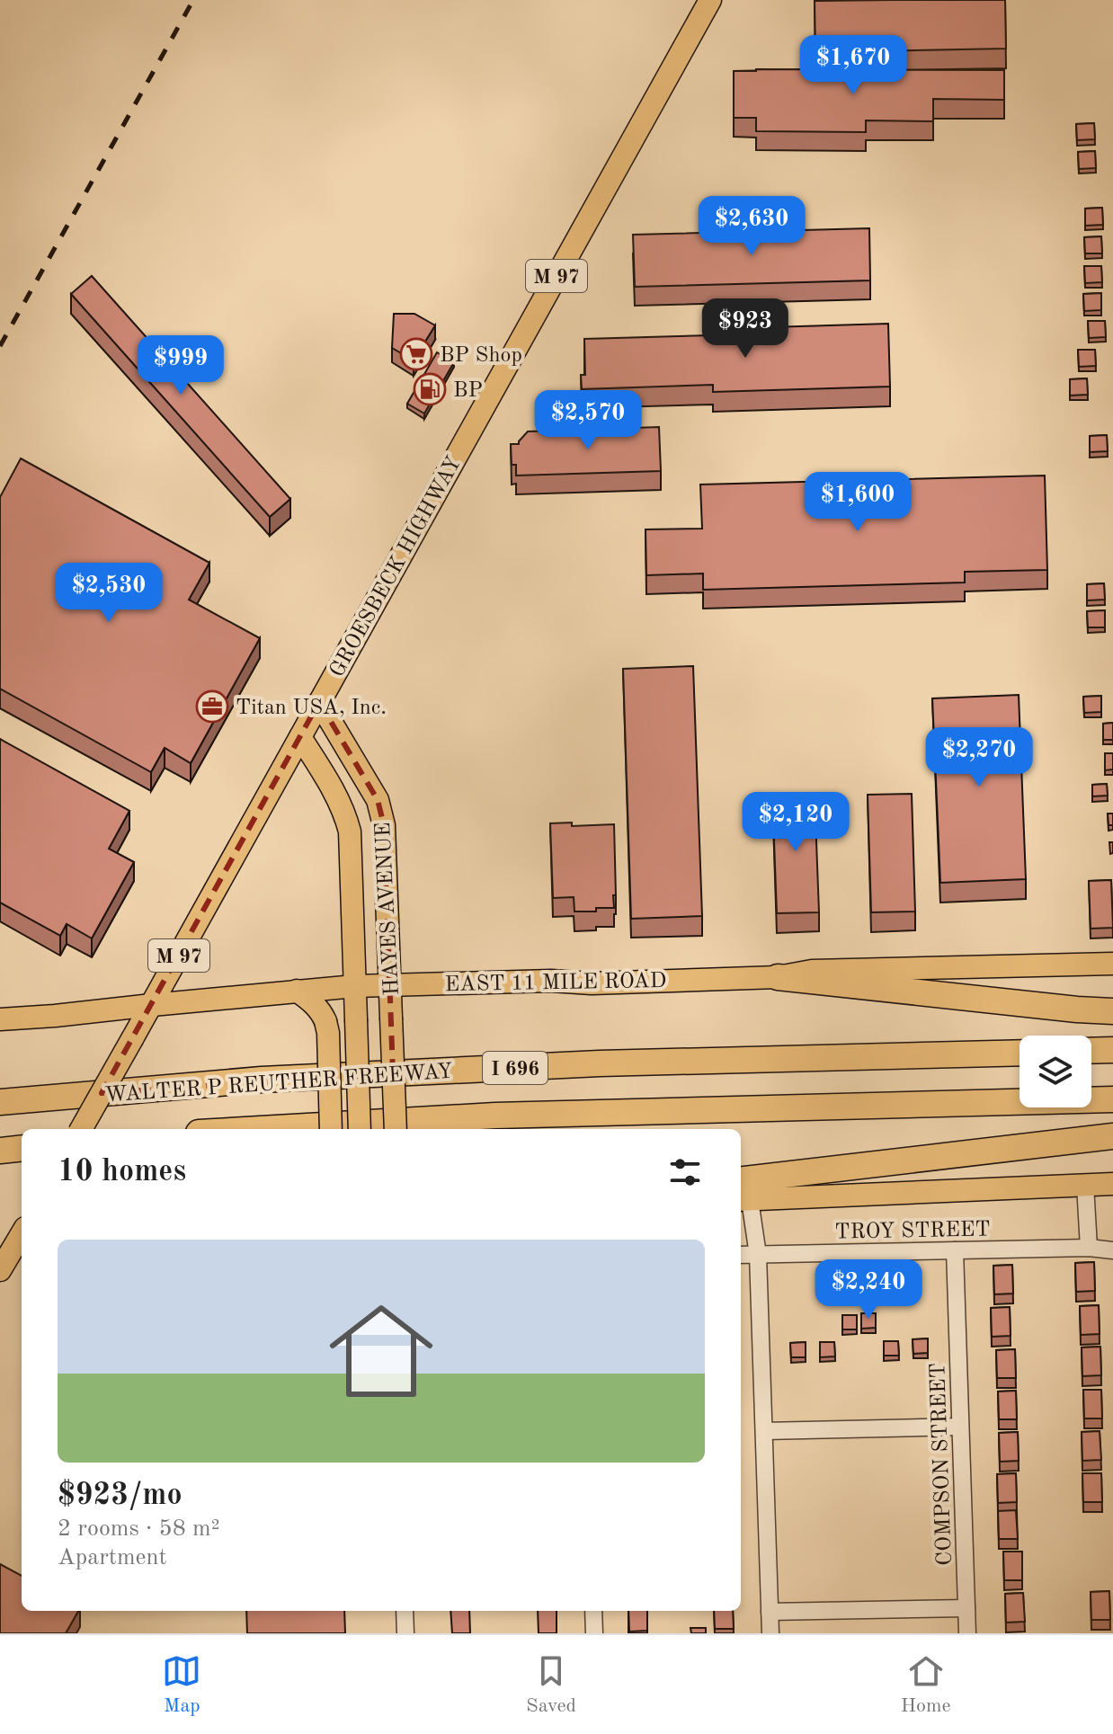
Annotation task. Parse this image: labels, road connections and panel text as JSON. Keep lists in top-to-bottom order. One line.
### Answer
{"streets":{"highway":["I 696","WALTER P REUTHER FREEWAY"],"main road":["M 97","GROESBECK HIGHWAY","HAYES AVENUE","EAST 11 MILE ROAD"],"street":["TROY STREET","COMPSON STREET"]},"crossings":[["GROESBECK HIGHWAY","HAYES AVENUE"],["GROESBECK HIGHWAY","EAST 11 MILE ROAD"],["HAYES AVENUE","EAST 11 MILE ROAD"],["TROY STREET","COMPSON STREET"]],"places":{"supermarket":["BP Shop"],"fuel station":["BP"],"office":["Titan USA, Inc."]},"page":{"price":["$1,670","$2,630","$923","$999","$2,570","$1,600","$2,530","$2,270","$2,120","$2,240"],"heading":"10 homes","list":[{"name":"$923/mo","note":"2 rooms · 58 m² · Apartment"}],"tabs":["Map","Saved","Home"]}}
